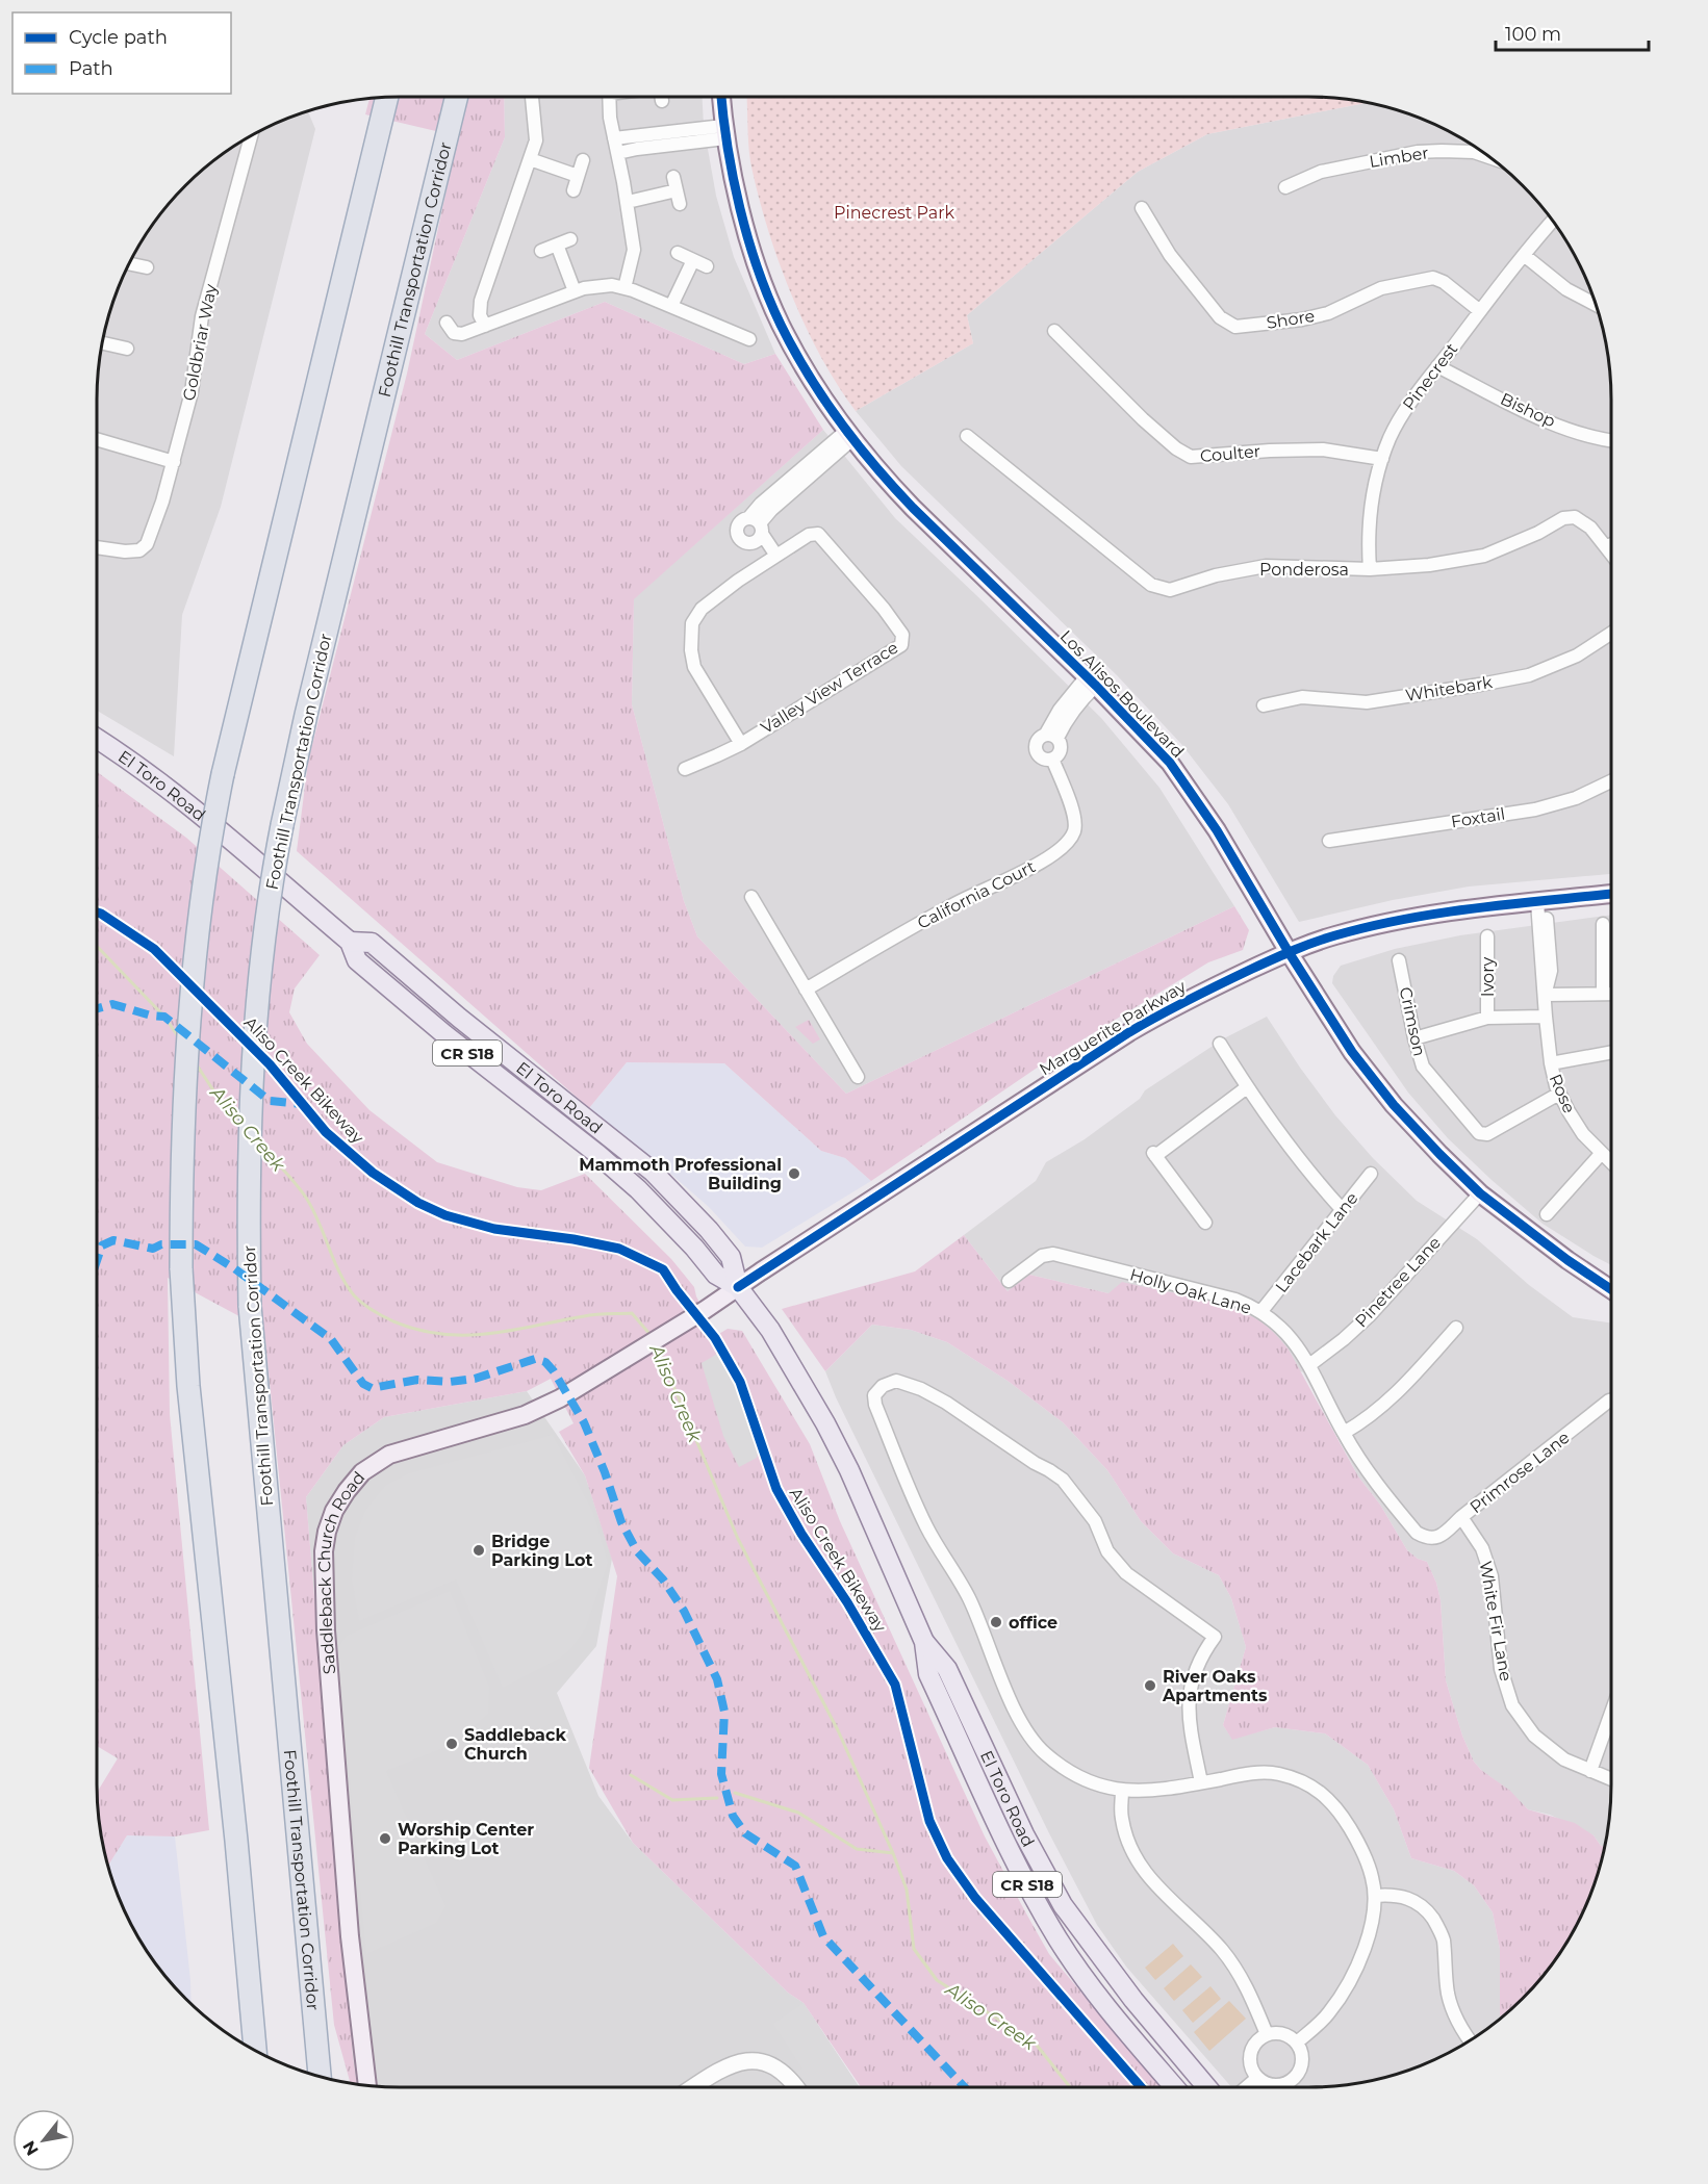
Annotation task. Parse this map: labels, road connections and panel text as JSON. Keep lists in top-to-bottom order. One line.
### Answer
{"streets":{"highway":["Foothill Transportation Corridor"],"main road":["Los Alisos Boulevard","El Toro Road","Marguerite Parkway","CR S18","Saddleback Church Road"],"street":["Limber","Shore","Goldbriar Way","Pinecrest","Bishop","Coulter","Ponderosa","Valley View Terrace","Whitebark","Foxtail","California Court","Ivory","Crimson","Rose","Lacebark Lane","Pinetree Lane","Holly Oak Lane","Primrose Lane","White Fir Lane"],"cycle path":["Aliso Creek Bikeway"]},"crossings":[["Shore","Pinecrest"],["Pinecrest","Bishop"],["Pinecrest","Coulter"],["Pinecrest","Ponderosa"],["Los Alisos Boulevard","California Court"],["Los Alisos Boulevard","Marguerite Parkway"],["Los Alisos Boulevard","Pinetree Lane"],["El Toro Road","Marguerite Parkway"],["El Toro Road","Saddleback Church Road"],["Crimson","Rose"],["Marguerite Parkway","Rose"],["Marguerite Parkway","Saddleback Church Road"],["Lacebark Lane","Holly Oak Lane"],["Pinetree Lane","Holly Oak Lane"],["Holly Oak Lane","Primrose Lane"],["Primrose Lane","White Fir Lane"]],"water":["Aliso Creek"],"parks":["Pinecrest Park"],"places":["Mammoth Professional Building","Bridge Parking Lot","office","River Oaks Apartments","Saddleback Church","Worship Center Parking Lot"],"legend":["Cycle path","Path"],"scale_bar":"100 m","north":"bottom left"}
